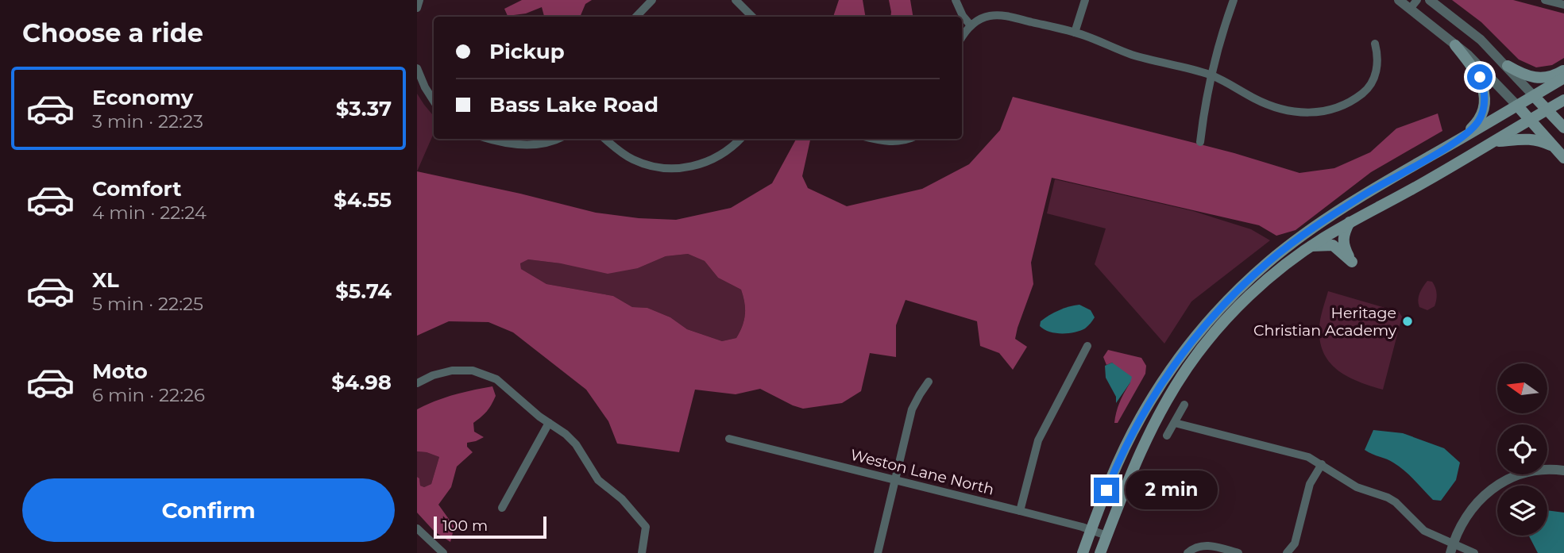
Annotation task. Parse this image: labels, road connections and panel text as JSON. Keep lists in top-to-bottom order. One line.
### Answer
{"streets":{"street":["Weston Lane North"]},"places":["Heritage Christian Academy"],"scale_bar":"100 m","north":"left","page":{"heading":"Choose a ride","banner":["Pickup","Bass Lake Road"],"list":[{"name":"Economy","note":"3 min · 22:23","value":"$3.37"},{"name":"Comfort","note":"4 min · 22:24","value":"$4.55"},{"name":"XL","note":"5 min · 22:25","value":"$5.74"},{"name":"Moto","note":"6 min · 22:26","value":"$4.98"}],"buttons":"Confirm","bubble":"2 min","scale":"100 m"}}
